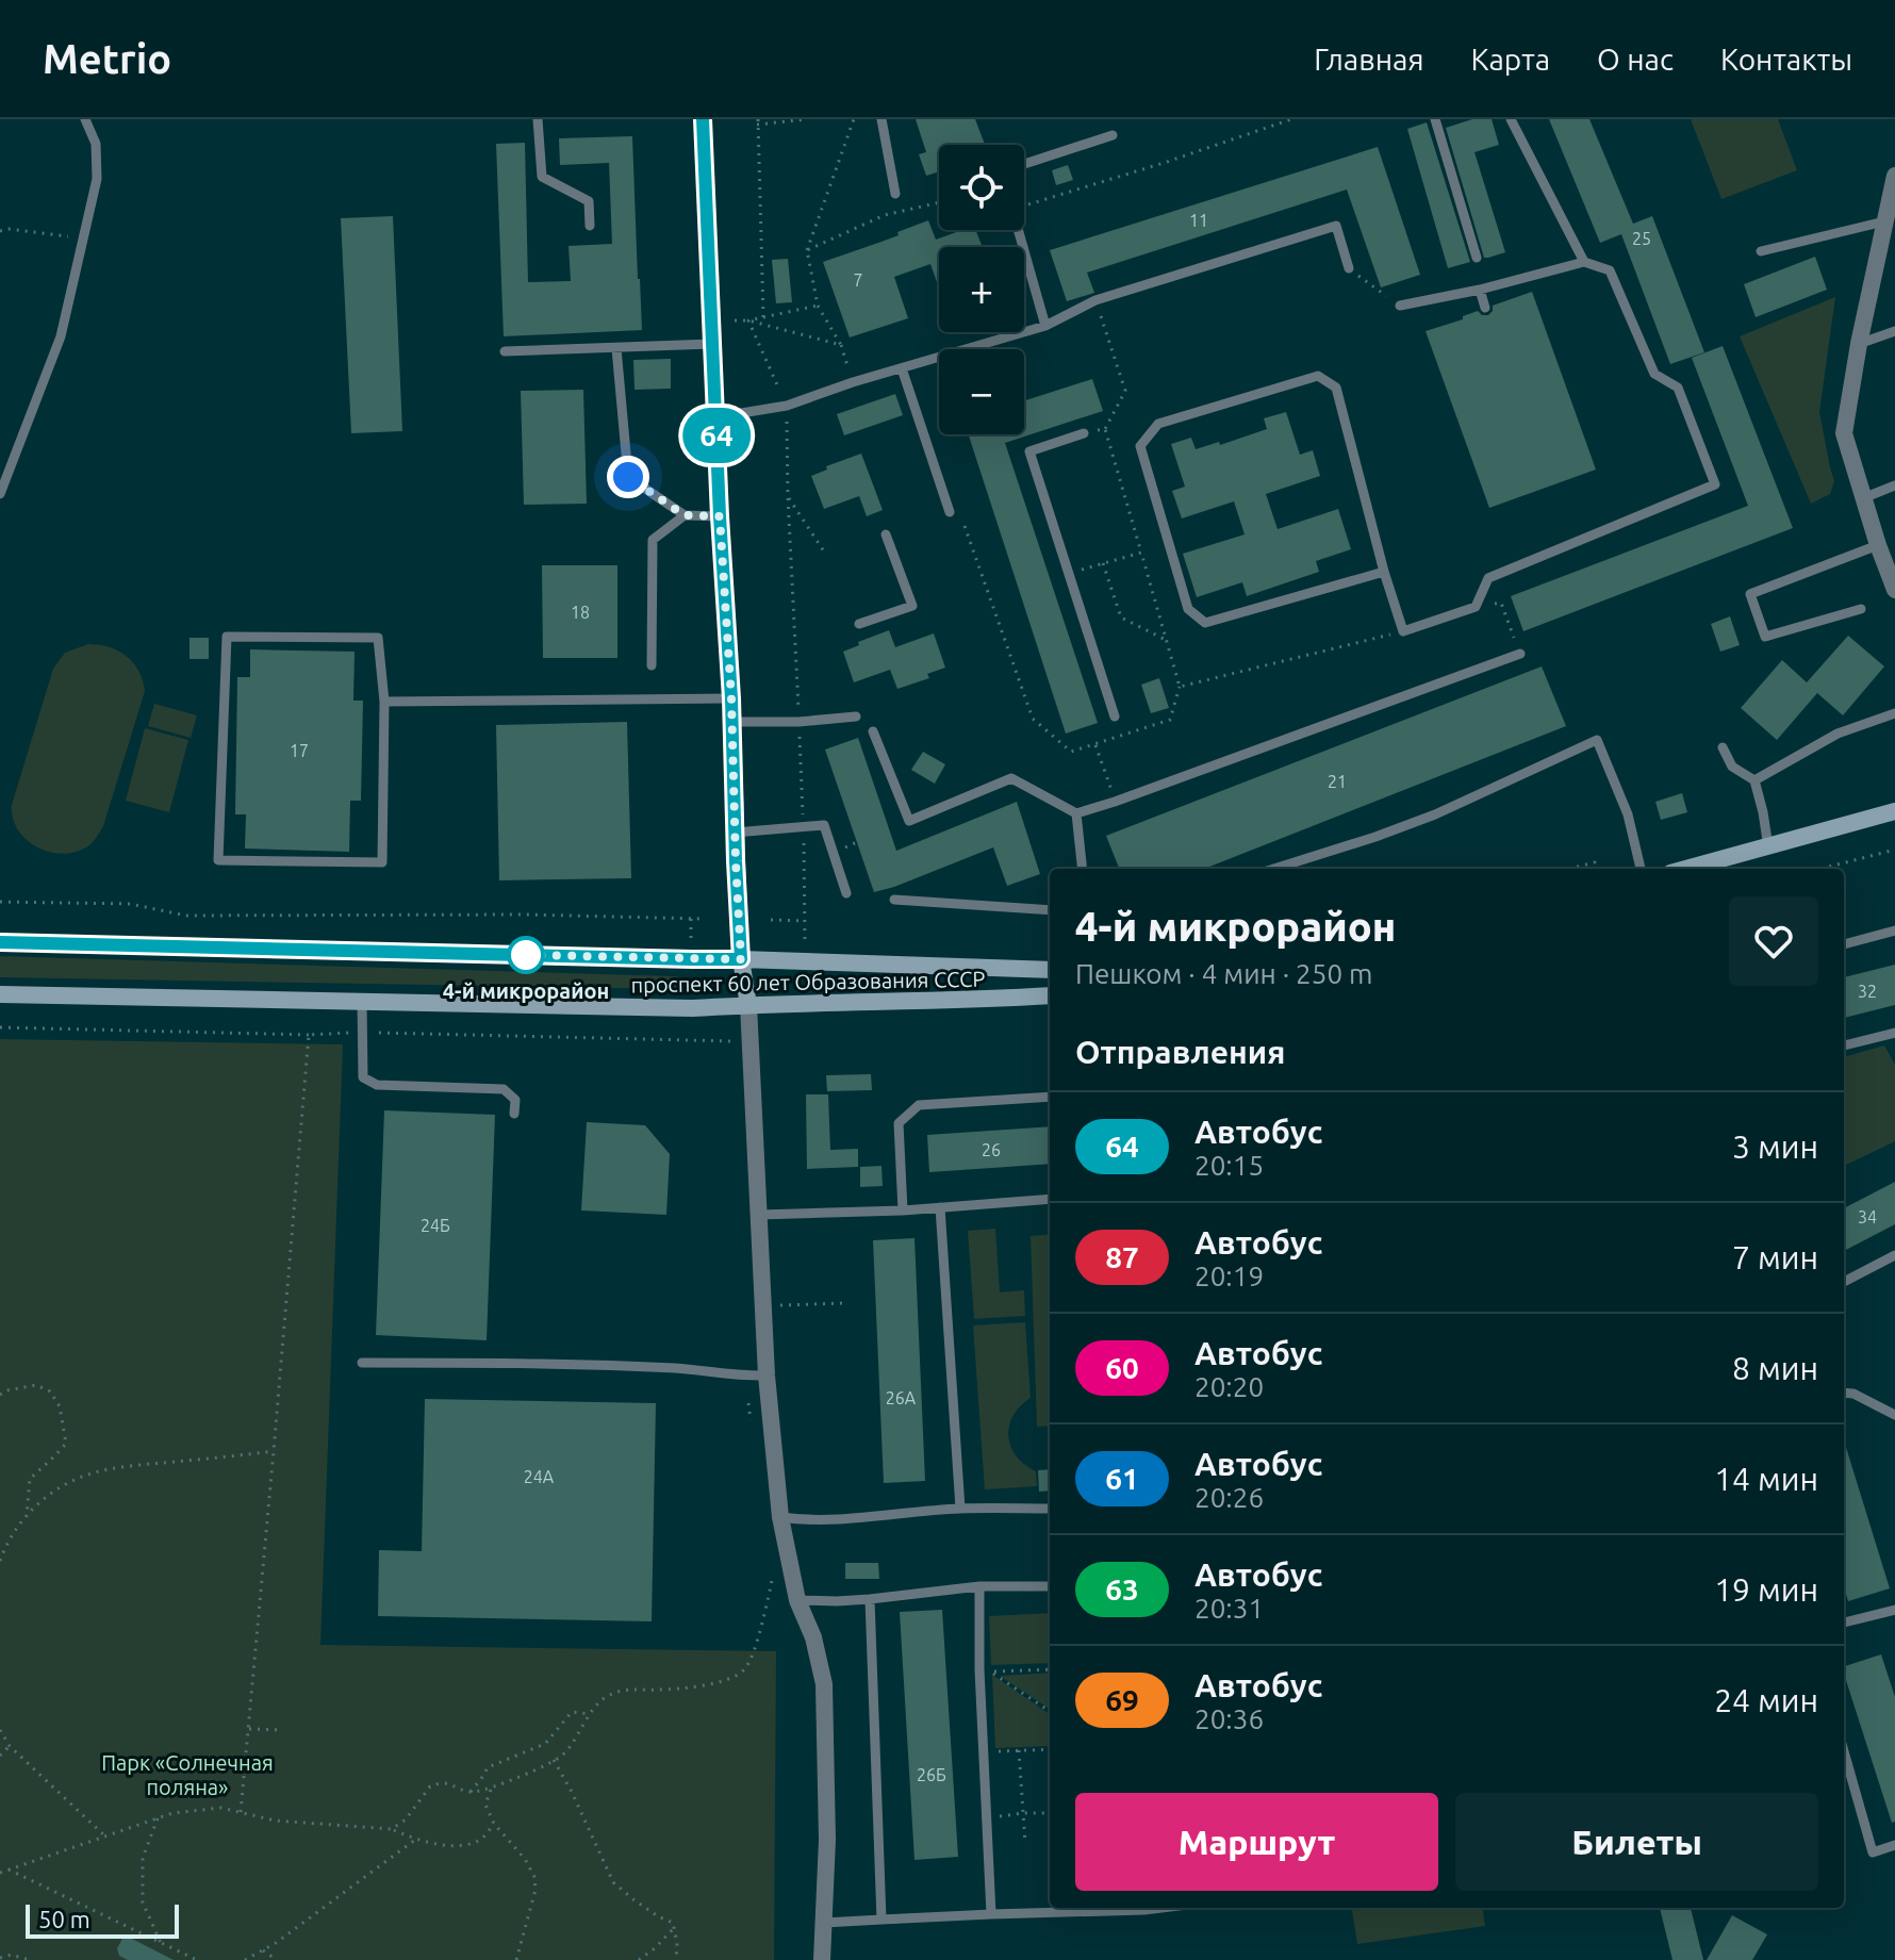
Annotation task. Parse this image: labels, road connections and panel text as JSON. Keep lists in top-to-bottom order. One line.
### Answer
{"streets":{"main road":["проспект 60 лет Образования СССР"]},"parks":["Парк «Солнечная поляна»"],"places":["4-й микрорайон"],"lines":["bus line 64"],"house_numbers":["11","25","7","18","17","21","32","26","34","24Б","26А","24А","26Б"],"scale_bar":"50 m","page":{"header":"Metrio","nav":["Главная","Карта","О нас","Контакты"],"on_map":"64","map_buttons":["+","−"],"heading":[["4-й микрорайон","Пешком · 4 мин · 250 m"],"Отправления"],"list":[{"mark":"64","name":"Автобус","note":"20:15","value":"3 мин"},{"mark":"87","name":"Автобус","note":"20:19","value":"7 мин"},{"mark":"60","name":"Автобус","note":"20:20","value":"8 мин"},{"mark":"61","name":"Автобус","note":"20:26","value":"14 мин"},{"mark":"63","name":"Автобус","note":"20:31","value":"19 мин"},{"mark":"69","name":"Автобус","note":"20:36","value":"24 мин"}],"buttons":["Маршрут","Билеты"],"scale":"50 m"}}
